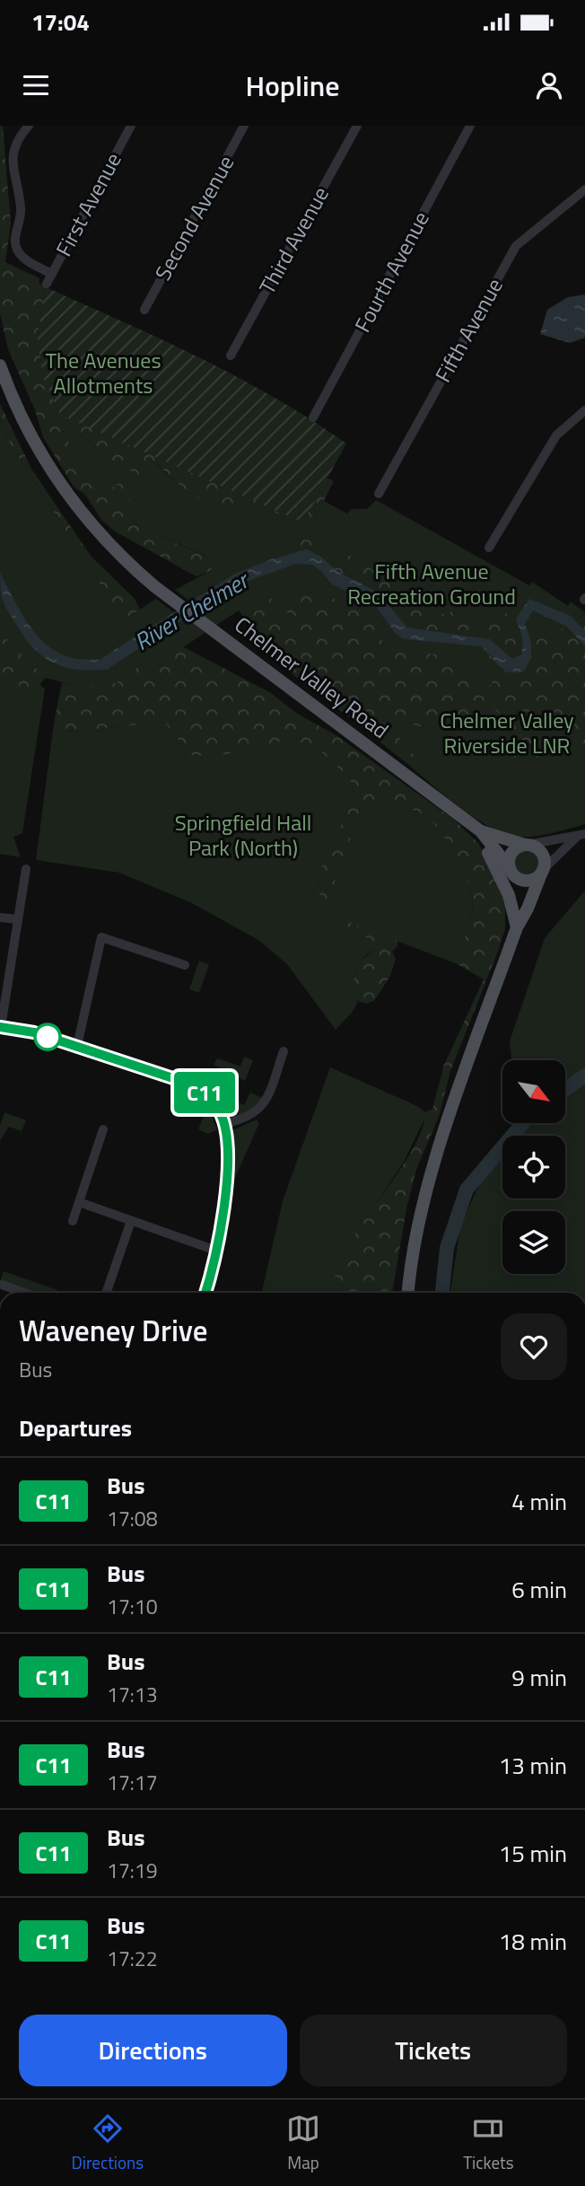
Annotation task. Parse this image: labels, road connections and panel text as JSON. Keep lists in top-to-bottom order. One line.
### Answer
{"streets":{"main road":["Chelmer Valley Road"],"street":["First Avenue","Second Avenue","Third Avenue","Fourth Avenue","Fifth Avenue"]},"water":["River Chelmer"],"parks":["The Avenues Allotments","Fifth Avenue Recreation Ground","Chelmer Valley Riverside LNR","Springfield Hall Park (North)"],"lines":["bus line C11"],"north":"bottom right","page":{"status":"17:04","header":"Hopline","on_map":"C11","heading":[["Waveney Drive","Bus"],"Departures"],"list":[{"mark":"C11","name":"Bus","note":"17:08","value":"4 min"},{"mark":"C11","name":"Bus","note":"17:10","value":"6 min"},{"mark":"C11","name":"Bus","note":"17:13","value":"9 min"},{"mark":"C11","name":"Bus","note":"17:17","value":"13 min"},{"mark":"C11","name":"Bus","note":"17:19","value":"15 min"},{"mark":"C11","name":"Bus","note":"17:22","value":"18 min"}],"buttons":["Directions","Tickets"],"tabs":["Directions","Map","Tickets"]}}
